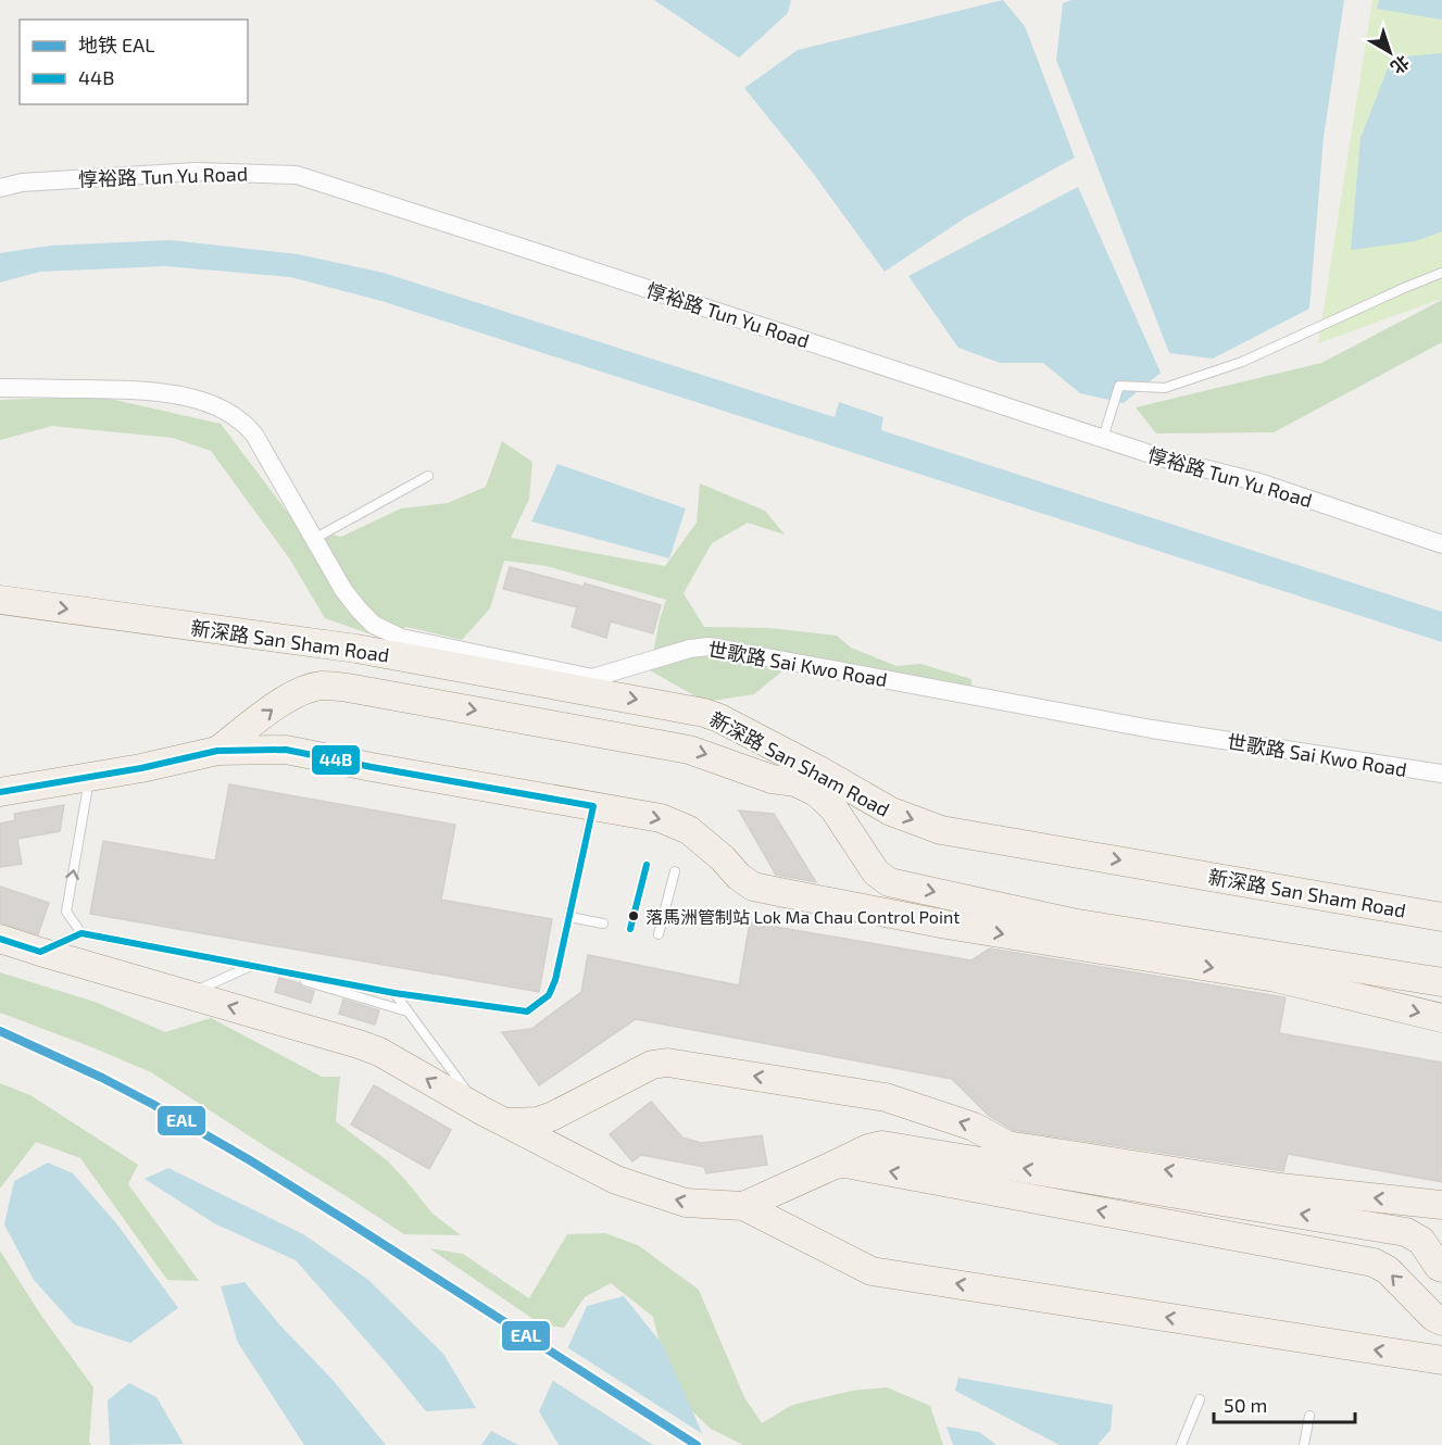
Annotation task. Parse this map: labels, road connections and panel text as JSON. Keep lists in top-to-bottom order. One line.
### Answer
{"streets":{"main road":["新深路 San Sham Road"],"street":["惇裕路 Tun Yu Road","世歌路 Sai Kwo Road"]},"places":["落馬洲管制站 Lok Ma Chau Control Point"],"lines":["transit line 44B","metro line EAL"],"legend":["地铁 EAL","44B"],"scale_bar":"50 m","north":"bottom right"}
